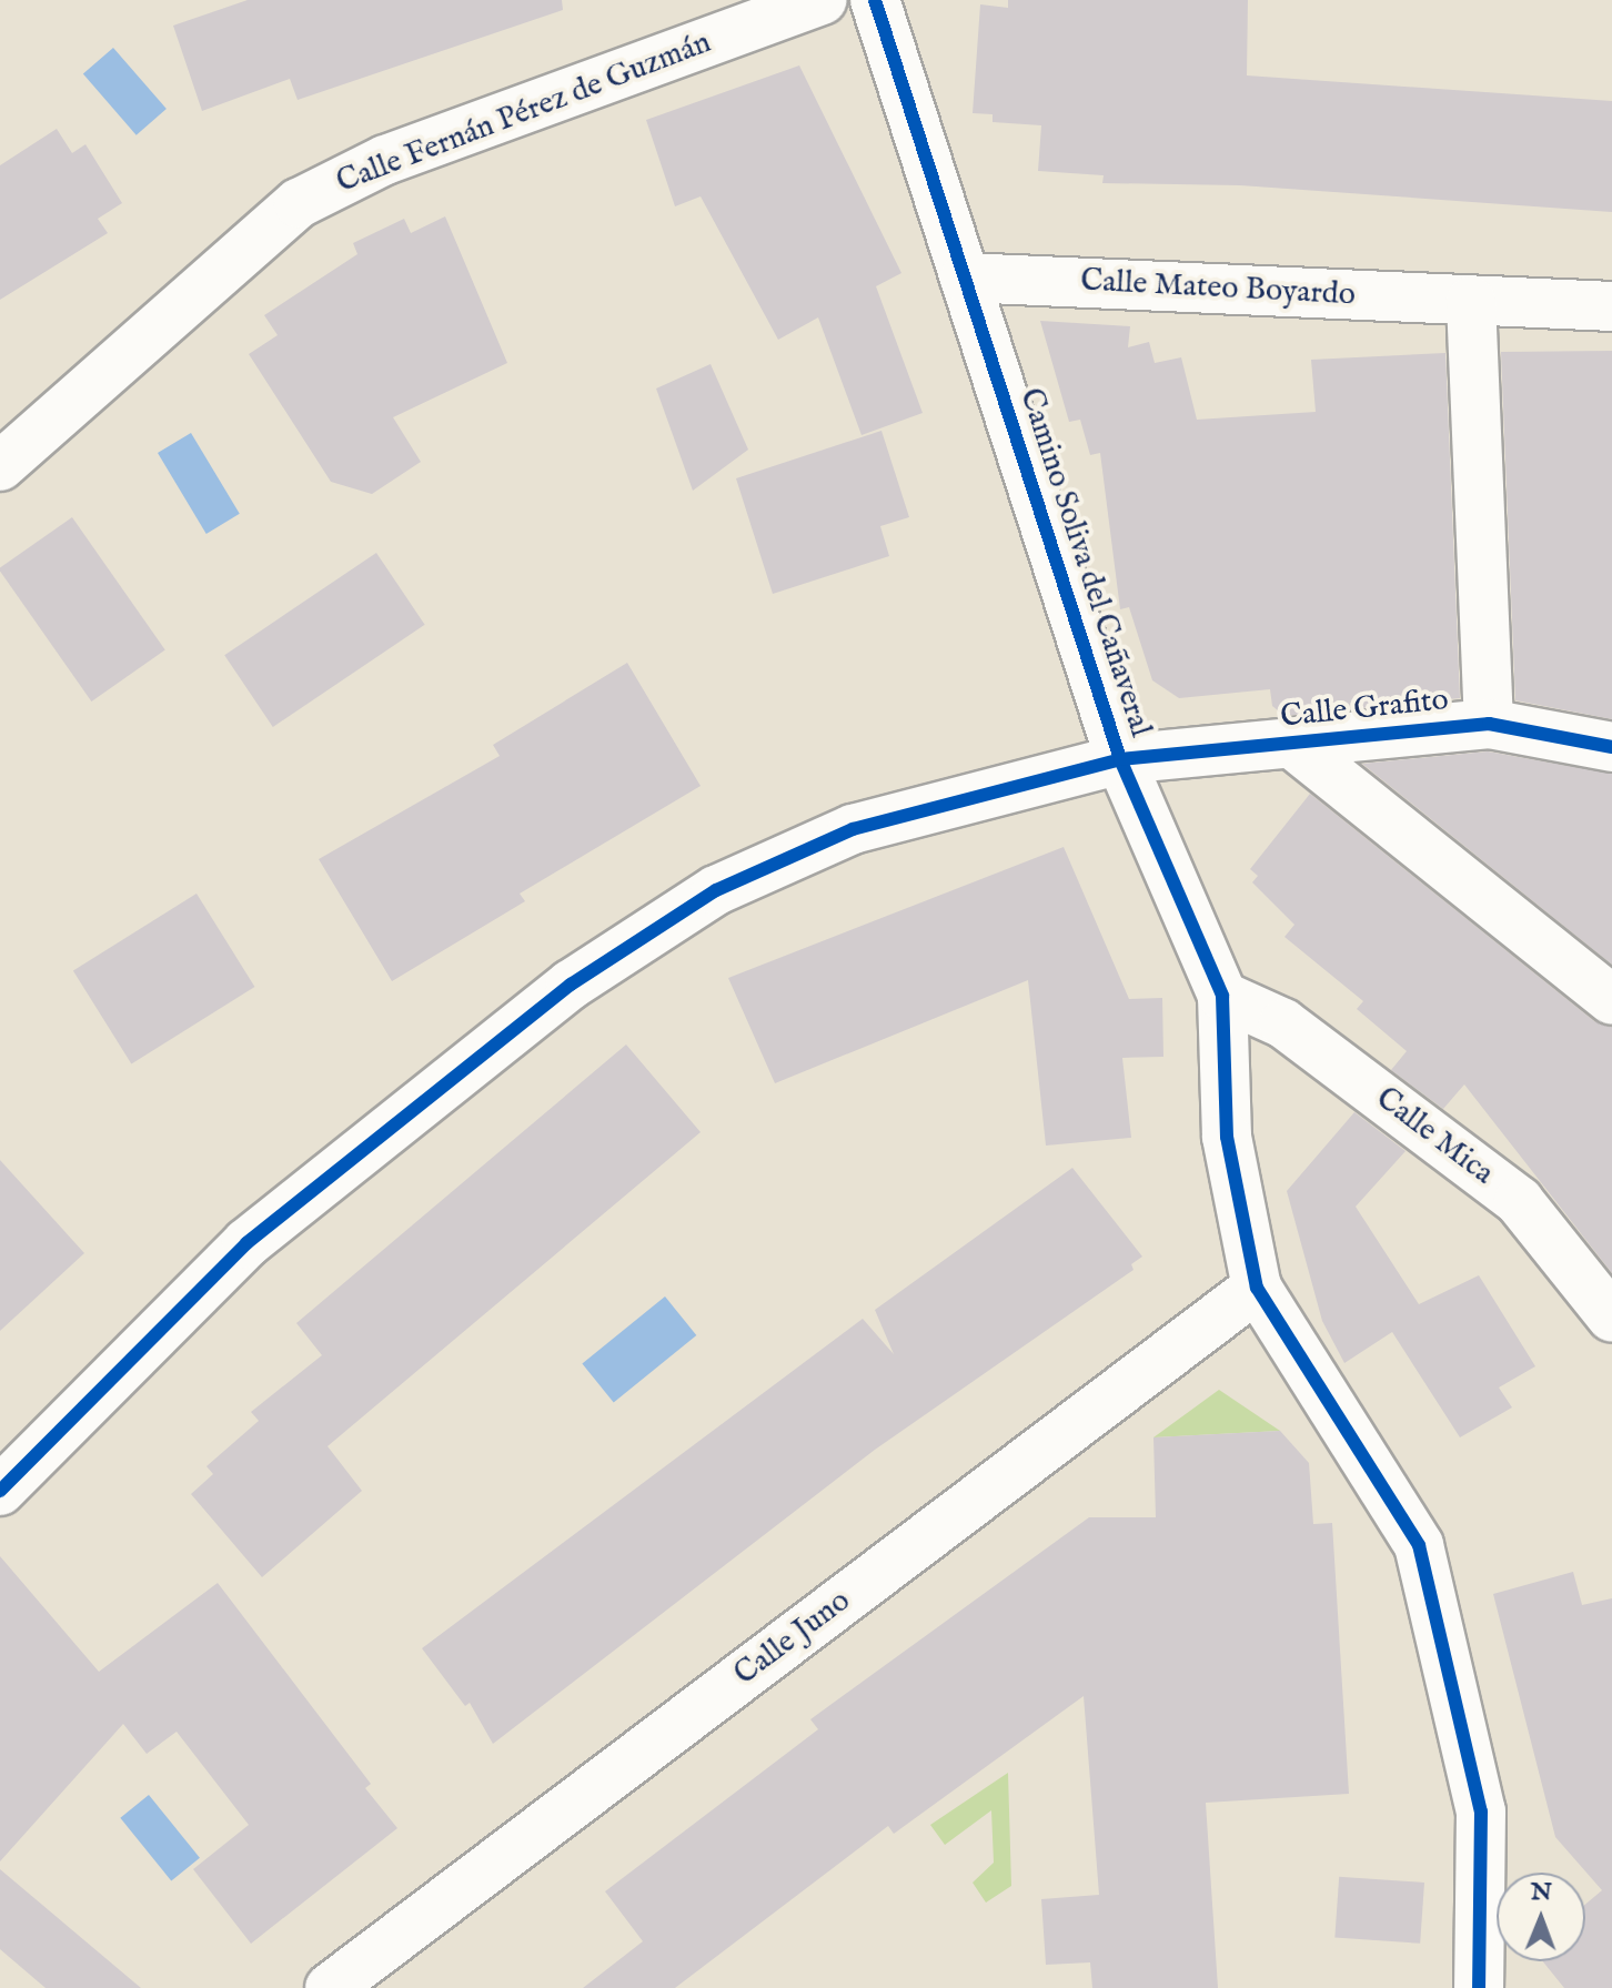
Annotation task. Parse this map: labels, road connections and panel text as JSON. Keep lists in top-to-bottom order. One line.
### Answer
{"streets":{"street":["Calle Fernán Pérez de Guzmán","Calle Mateo Boyardo","Camino Soliva del Cañaveral","Calle Grafito","Calle Mica","Calle Juno"]},"crossings":[["Calle Mateo Boyardo","Camino Soliva del Cañaveral"],["Camino Soliva del Cañaveral","Calle Grafito"],["Camino Soliva del Cañaveral","Calle Mica"],["Camino Soliva del Cañaveral","Calle Juno"]],"north":"top"}
